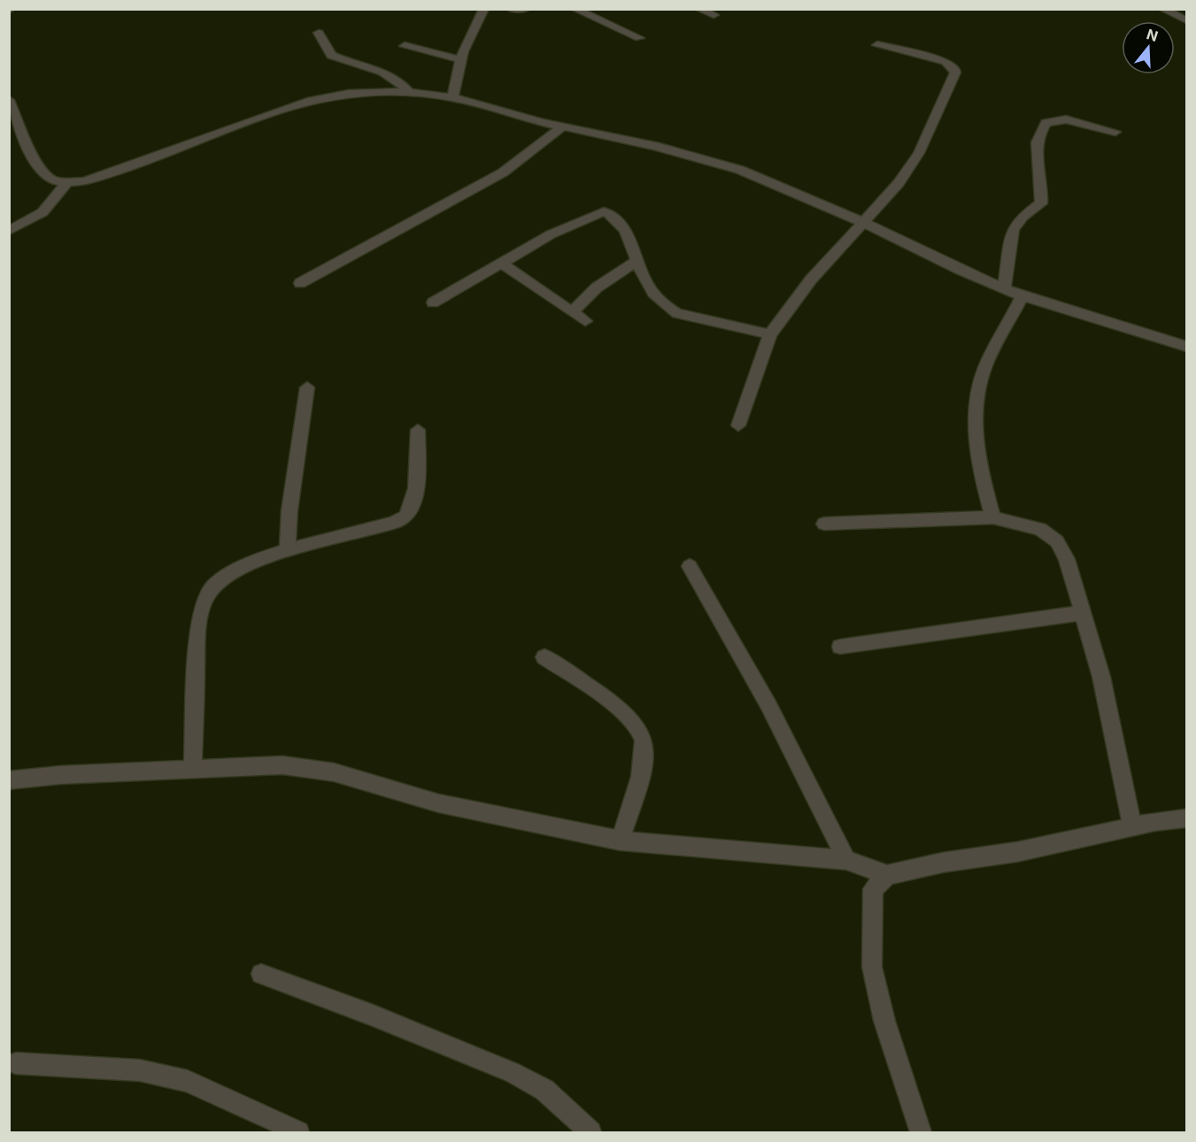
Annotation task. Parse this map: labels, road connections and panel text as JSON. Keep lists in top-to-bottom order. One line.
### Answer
{"north":"top"}
